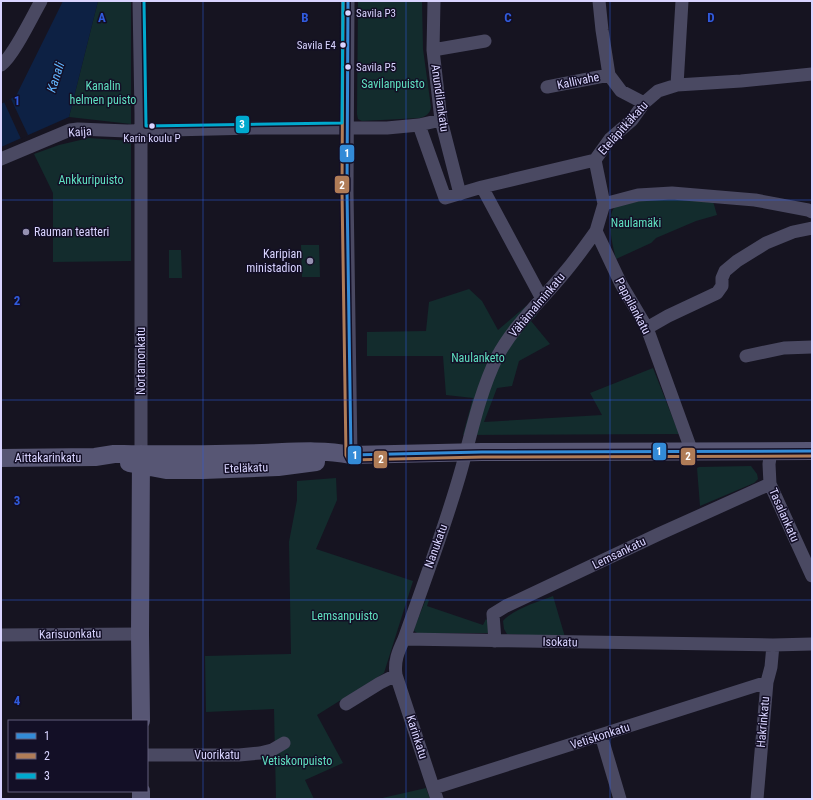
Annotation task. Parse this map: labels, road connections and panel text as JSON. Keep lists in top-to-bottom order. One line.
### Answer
{"streets":{"main road":["Nortamonkatu","Aittakarinkatu","Eteläkatu"],"street":["Kallivahe","Anundilankatu","Eteläpitkäkatu","Kaija","Vähämalminkatu","Pappilankatu","Tasalankatu","Nanukatu","Lemsankatu","Karisuonkatu","Isokatu","Hakrinkatu","Vetiskonkatu","Karinkatu","Vuorikatu"]},"crossings":[["Anundilankatu","Eteläpitkäkatu"],["Anundilankatu","Kaija"],["Kaija","Nortamonkatu"],["Vähämalminkatu","Pappilankatu"],["Vähämalminkatu","Eteläkatu"],["Vähämalminkatu","Nanukatu"],["Pappilankatu","Eteläkatu"],["Nortamonkatu","Aittakarinkatu"],["Nortamonkatu","Eteläkatu"],["Nortamonkatu","Karisuonkatu"],["Aittakarinkatu","Eteläkatu"],["Eteläkatu","Tasalankatu"],["Eteläkatu","Nanukatu"],["Tasalankatu","Lemsankatu"],["Nanukatu","Isokatu"],["Lemsankatu","Isokatu"],["Isokatu","Hakrinkatu"],["Hakrinkatu","Vetiskonkatu"],["Vetiskonkatu","Karinkatu"]],"water":["Kanali"],"parks":["Savilanpuisto","Kanalin helmen puisto","Ankkuripuisto","Naulamäki","Naulanketo","Lemsanpuisto","Vetiskonpuisto"],"places":["Savila P3","Savila E4","Savila P5","Karin koulu P","Rauman teatteri","Karipian ministadion"],"lines":["transit line 1","transit line 2","transit line 3"],"legend":["1","2","3"],"grid":{"columns":["A","B","C","D"],"rows":["1","2","3","4"]}}
